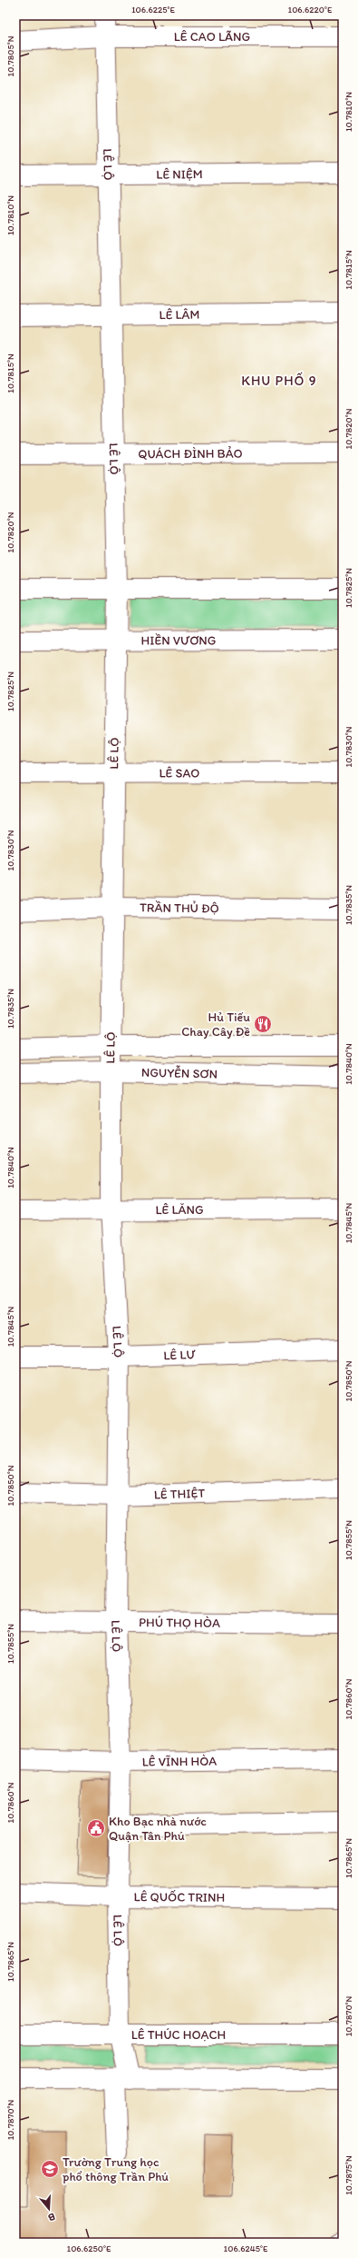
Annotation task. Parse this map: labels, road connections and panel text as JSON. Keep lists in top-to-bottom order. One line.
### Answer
{"streets":{"street":["LÊ CAO LÃNG","LÊ LỘ","LÊ NIỆM","LÊ LÂM","QUÁCH ĐÌNH BẢO","HIỀN VƯƠNG","LÊ SAO","TRẦN THỦ ĐỘ","NGUYỄN SƠN","LÊ LĂNG","LÊ LƯ","LÊ THIỆT","PHÚ THỌ HÒA","LÊ VĨNH HÒA","LÊ QUỐC TRINH","LÊ THÚC HOẠCH"]},"crossings":[["LÊ CAO LÃNG","LÊ LỘ"],["LÊ LỘ","LÊ NIỆM"],["LÊ LỘ","LÊ LÂM"],["LÊ LỘ","QUÁCH ĐÌNH BẢO"],["LÊ LỘ","HIỀN VƯƠNG"],["LÊ LỘ","LÊ SAO"],["LÊ LỘ","TRẦN THỦ ĐỘ"],["LÊ LỘ","NGUYỄN SƠN"],["LÊ LỘ","LÊ LĂNG"],["LÊ LỘ","LÊ LƯ"],["LÊ LỘ","LÊ THIỆT"],["LÊ LỘ","PHÚ THỌ HÒA"],["LÊ LỘ","LÊ VĨNH HÒA"],["LÊ LỘ","LÊ QUỐC TRINH"],["LÊ LỘ","LÊ THÚC HOẠCH"]],"districts":["KHU PHỐ 9"],"places":{"restaurant":["Hủ Tiếu Chay Cây Đề"],"public building":["Kho Bạc nhà nước Quận Tân Phú"],"school or university":["Trường Trung học phổ thông Trần Phú"]},"north":"bottom","coordinates":["106.6225°E","106.6220°E","10.7805°N","10.7810°N","10.7815°N","10.7820°N","10.7825°N","10.7830°N","10.7835°N","10.7840°N","10.7845°N","10.7850°N","10.7855°N","10.7860°N","10.7865°N","10.7870°N","10.7875°N","106.6250°E","106.6245°E"]}
